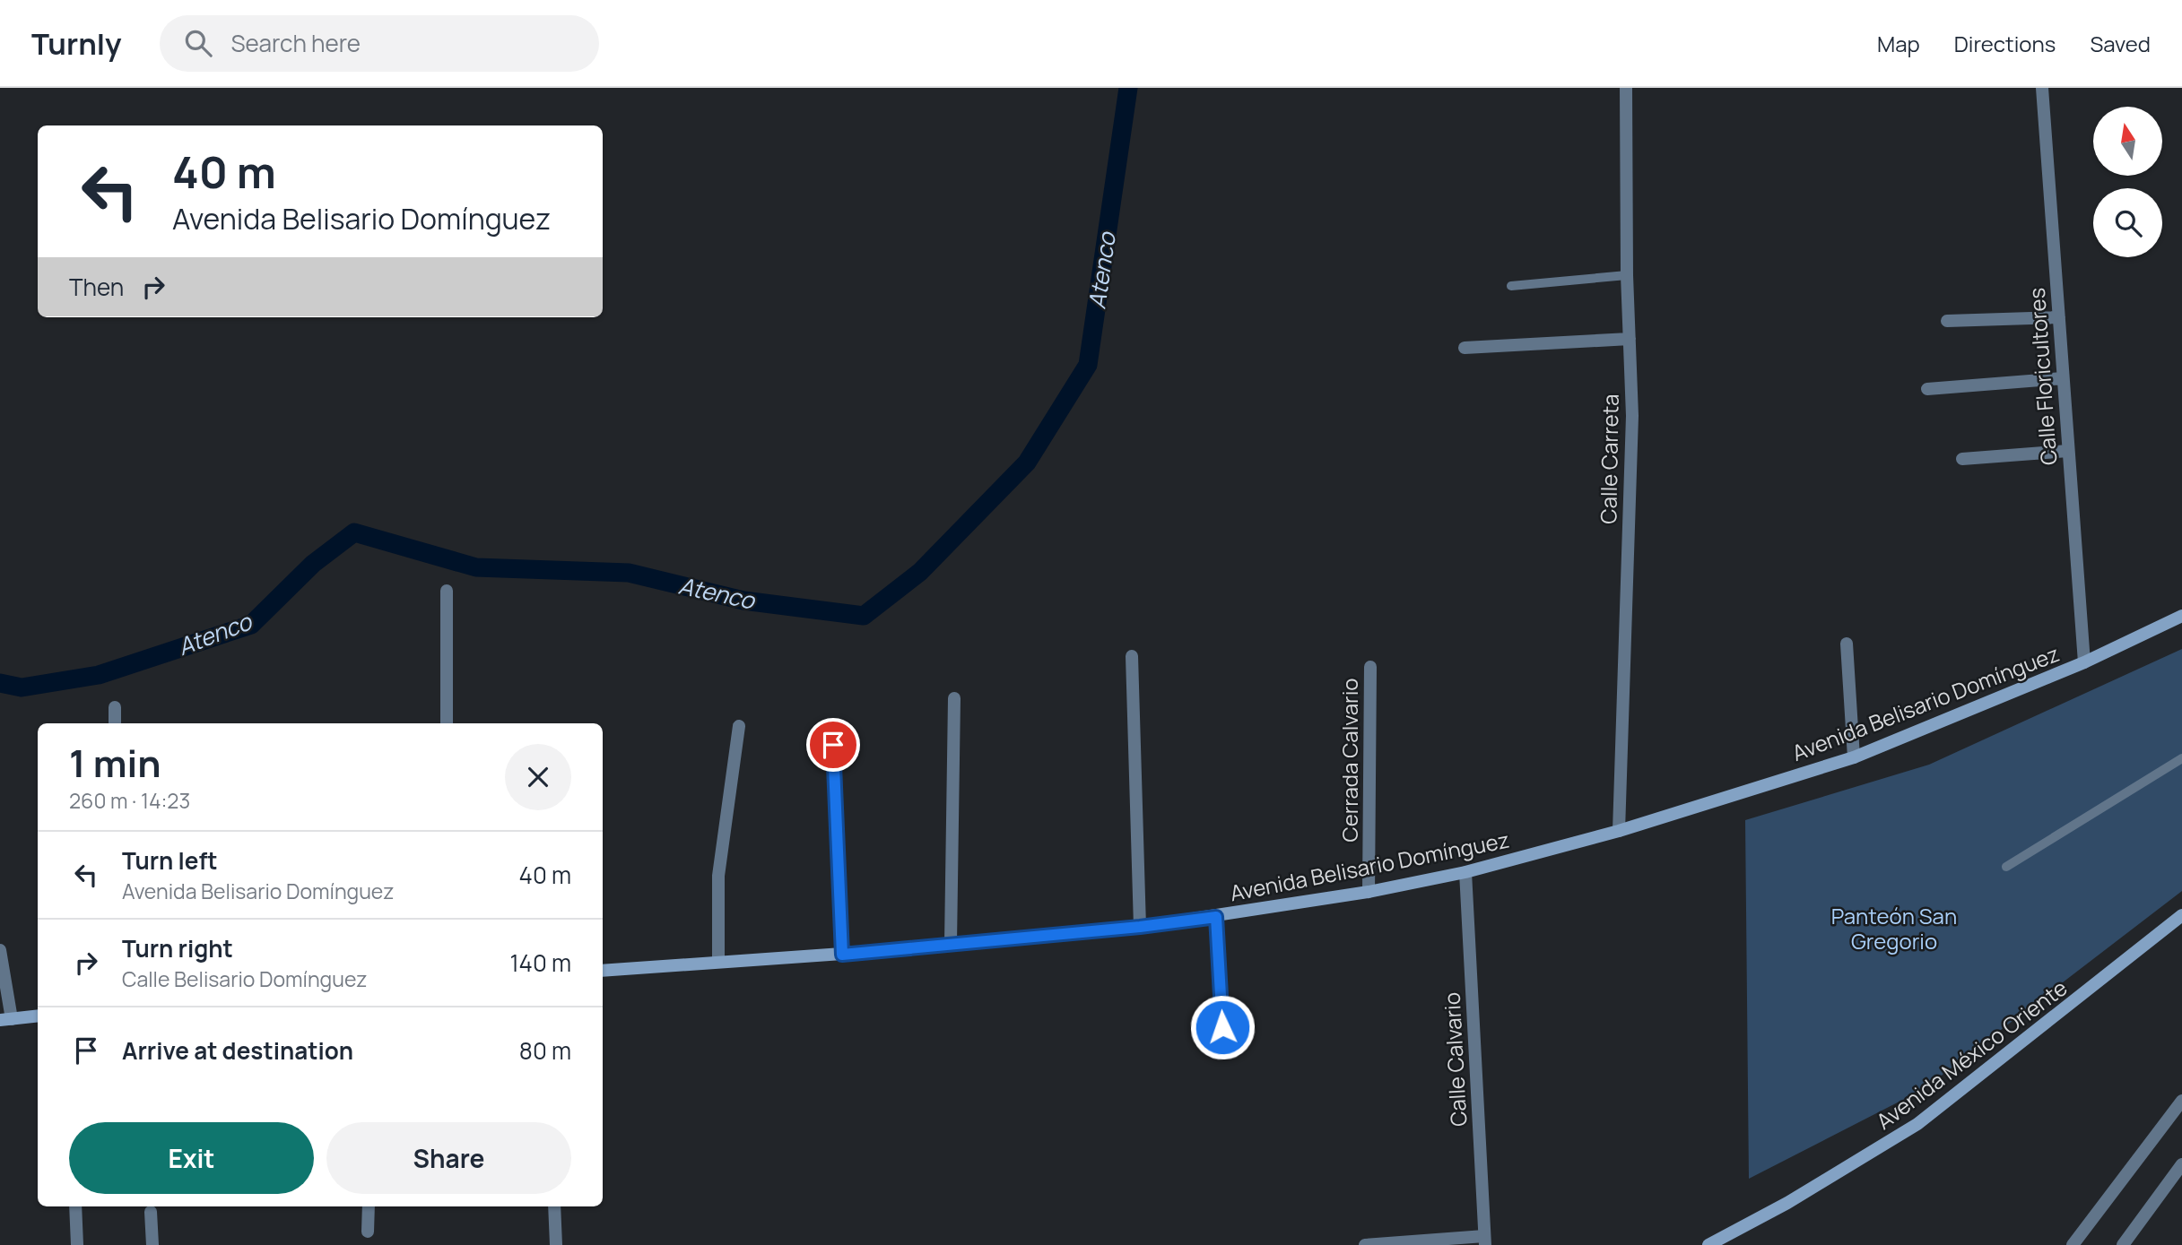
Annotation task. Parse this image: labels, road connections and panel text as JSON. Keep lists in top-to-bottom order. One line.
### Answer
{"streets":{"main road":["Avenida Belisario Domínguez","Avenida México Oriente"],"street":["Calle Floricultores","Calle Carreta","Cerrada Calvario","Calle Calvario"]},"crossings":[["Calle Floricultores","Avenida Belisario Domínguez"],["Calle Carreta","Avenida Belisario Domínguez"],["Avenida Belisario Domínguez","Cerrada Calvario"],["Avenida Belisario Domínguez","Calle Calvario"]],"water":["Atenco"],"parks":["Panteón San Gregorio"],"north":"top","page":{"header":"Turnly","search":"Search here","nav":["Map","Directions","Saved"],"turn":["40 m","Avenida Belisario Domínguez"],"then":"Then","heading":["1 min","260 m · 14:23"],"list":[{"name":"Turn left","note":"Avenida Belisario Domínguez","value":"40 m"},{"name":"Turn right","note":"Calle Belisario Domínguez","value":"140 m"},{"name":"Arrive at destination","value":"80 m"}],"buttons":["Exit","Share"]}}
